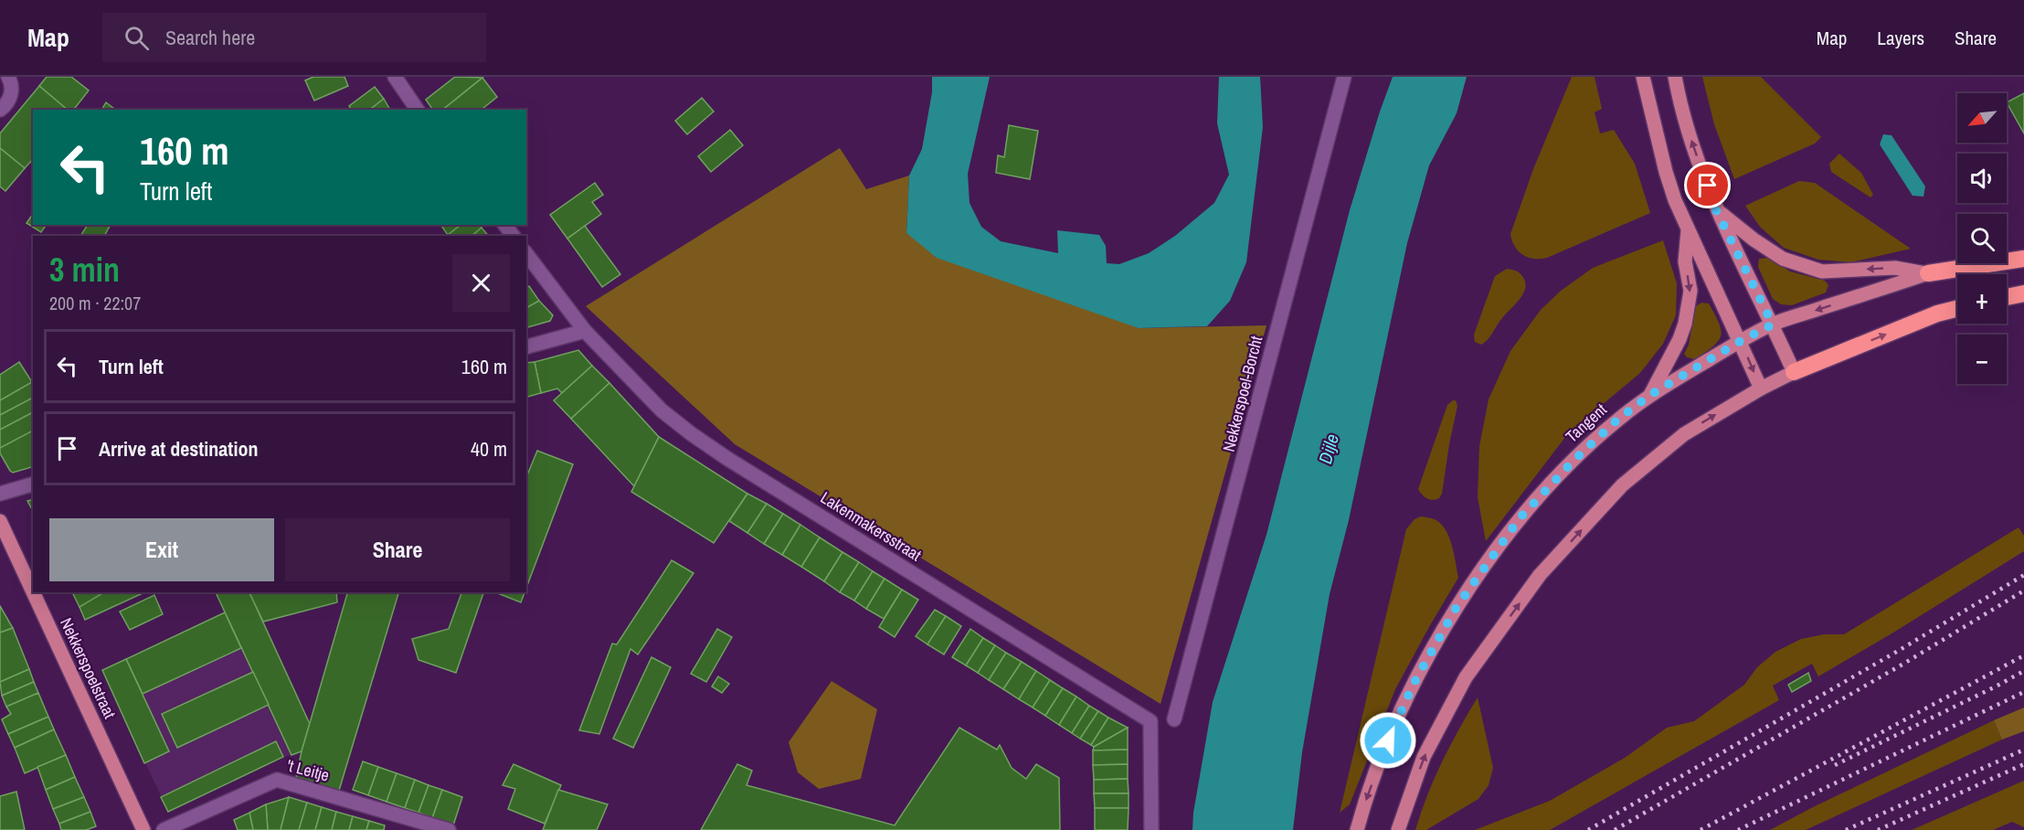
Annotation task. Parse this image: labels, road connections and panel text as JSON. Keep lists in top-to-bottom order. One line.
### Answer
{"streets":{"highway":["Tangent"],"main road":["Nekkerspoelstraat"],"street":["Nekkerspoel-Borcht","Lakenmakersstraat","'t Leitje"]},"one_way":["Tangent"],"water":["Dijle"],"north":"bottom left","page":{"header":"Map","search":"Search here","nav":["Map","Layers","Share"],"map_buttons":["+","−"],"turn":["160 m","Turn left"],"heading":["3 min","200 m · 22:07"],"list":[{"name":"Turn left","value":"160 m"},{"name":"Arrive at destination","value":"40 m"}],"buttons":["Exit","Share"]}}
